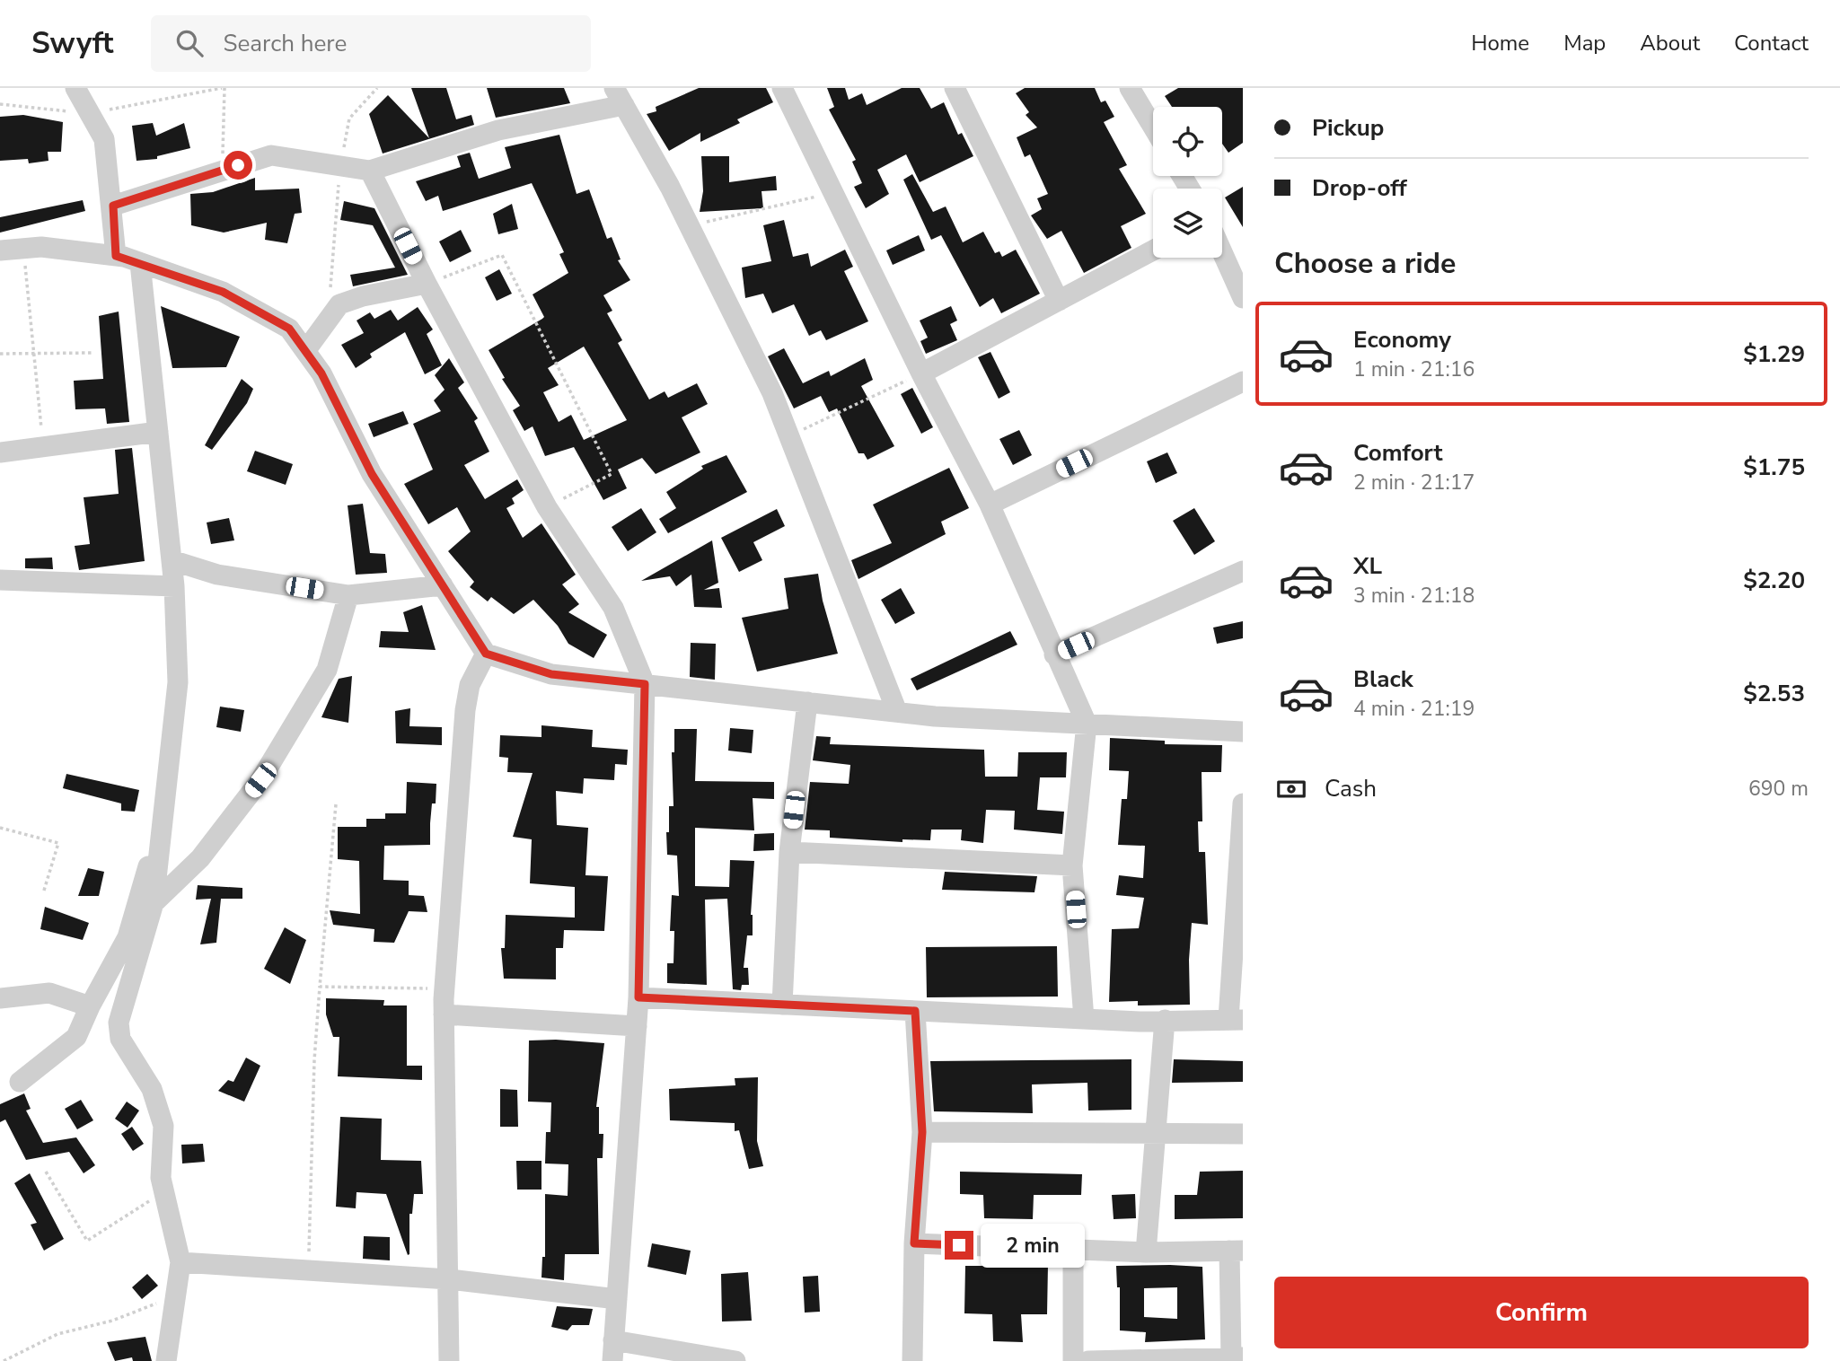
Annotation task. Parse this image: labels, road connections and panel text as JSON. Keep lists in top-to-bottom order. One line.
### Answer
{"page":{"header":"Swyft","search":"Search here","nav":["Home","Map","About","Contact"],"banner":["Pickup","Drop-off"],"heading":"Choose a ride","list":[{"name":"Economy","note":"1 min · 21:16","value":"$1.29"},{"name":"Comfort","note":"2 min · 21:17","value":"$1.75"},{"name":"XL","note":"3 min · 21:18","value":"$2.20"},{"name":"Black","note":"4 min · 21:19","value":"$2.53"}],"pay":["Cash","690 m"],"bubble":"2 min","buttons":"Confirm"}}
